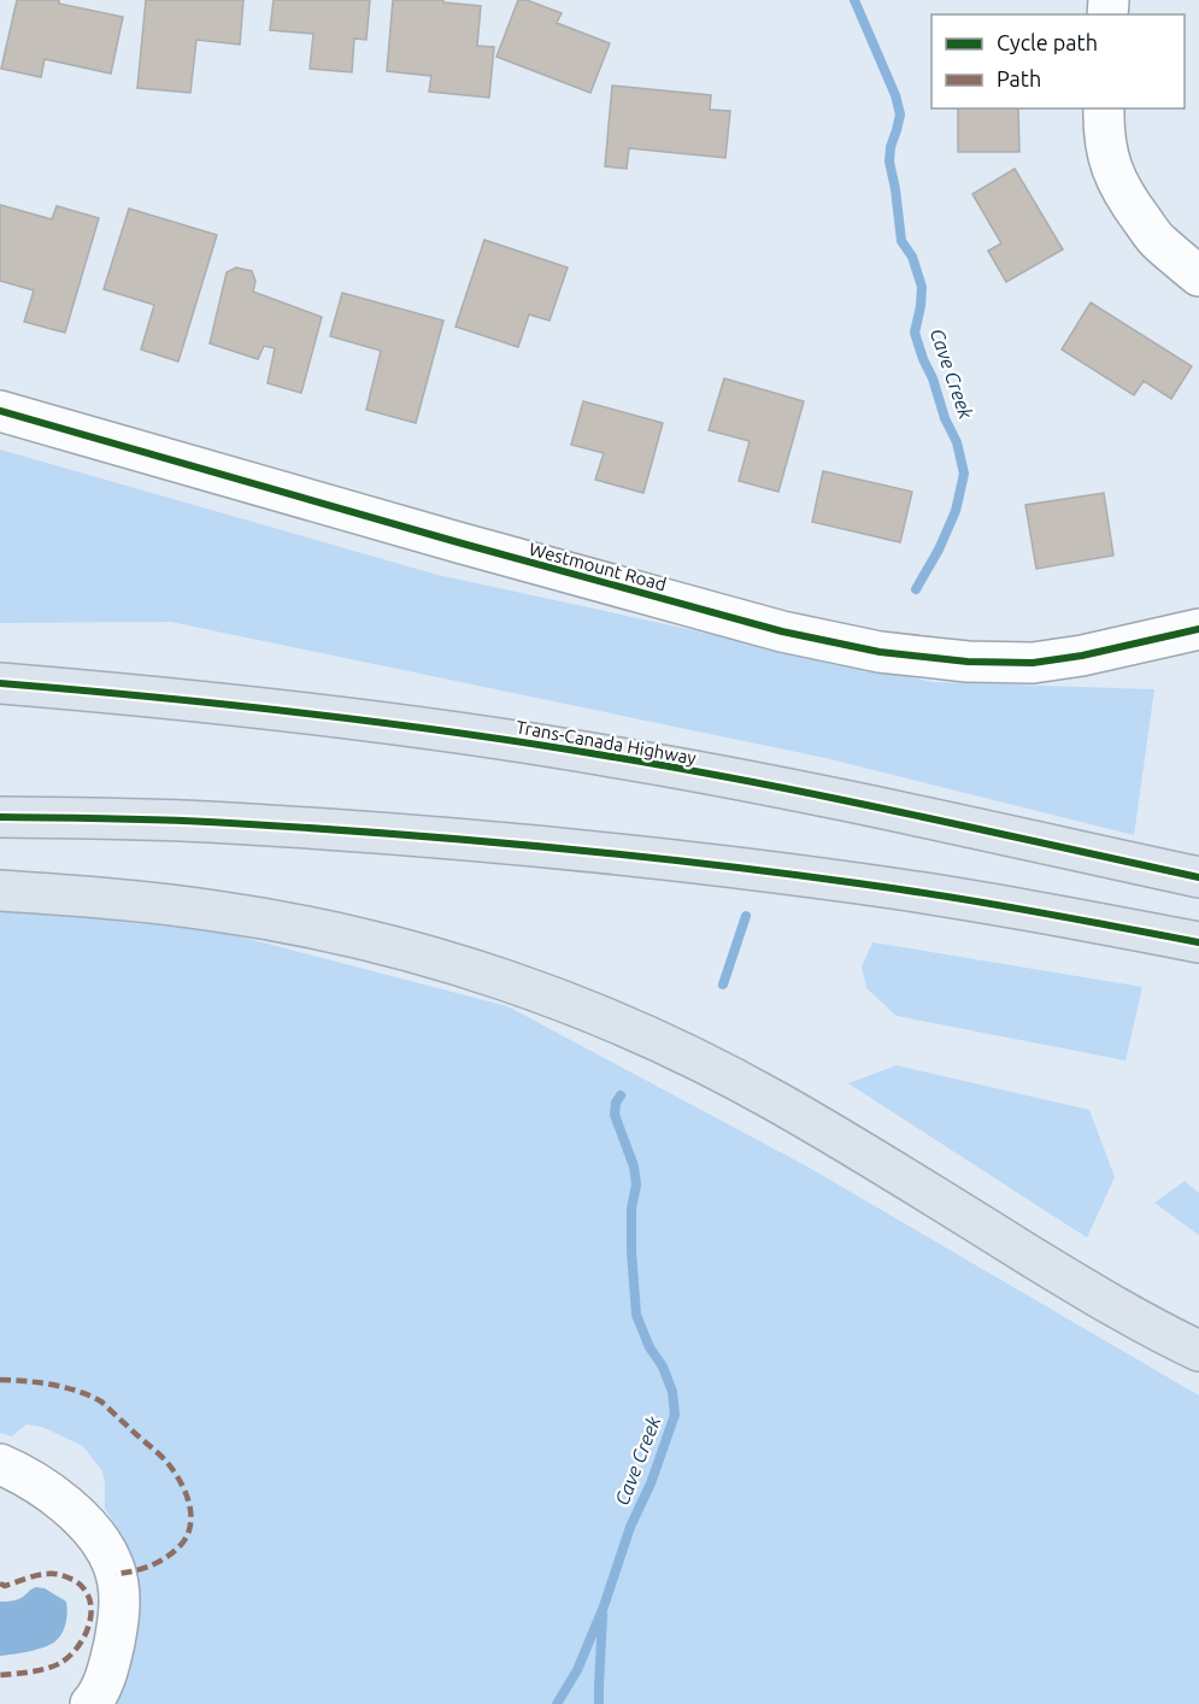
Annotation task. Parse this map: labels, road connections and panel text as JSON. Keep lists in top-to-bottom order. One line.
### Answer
{"streets":{"highway":["Trans-Canada Highway"],"street":["Westmount Road"]},"water":["Cave Creek"],"legend":["Cycle path","Path"]}
